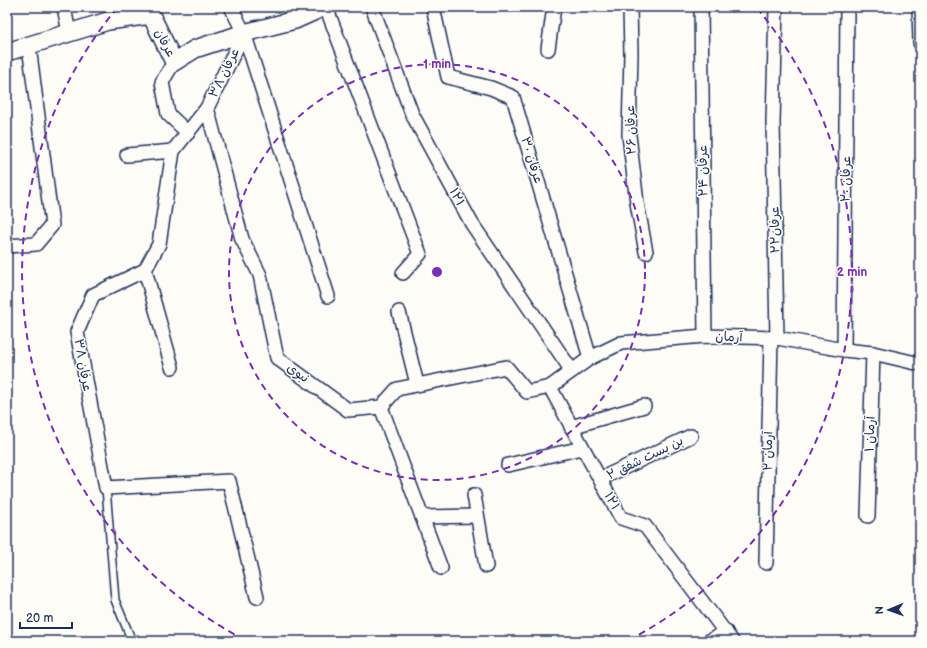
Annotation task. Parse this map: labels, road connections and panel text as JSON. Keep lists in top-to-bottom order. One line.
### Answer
{"streets":{"street":["عرفان","عرفان ۳۸","عرفان ۲۶","عرفان ۳۰","عرفان ۲۴","عرفان ۲۰","۱۲۱","عرفان۲۲","آرمان","نبوی","آرمان ۱","آرمان ۲","بن بست شفق ۲"]},"crossings":[["عرفان","عرفان ۳۸"],["عرفان ۳۸","نبوی"],["عرفان ۳۰","آرمان"],["عرفان ۲۴","آرمان"],["عرفان ۲۰","آرمان"],["۱۲۱","آرمان"],["۱۲۱","بن بست شفق ۲"],["عرفان۲۲","آرمان"],["عرفان۲۲","آرمان ۲"],["آرمان","آرمان ۱"],["آرمان","آرمان ۲"]],"scale_bar":"20 m","north":"left","rings":["1 min","2 min"]}
